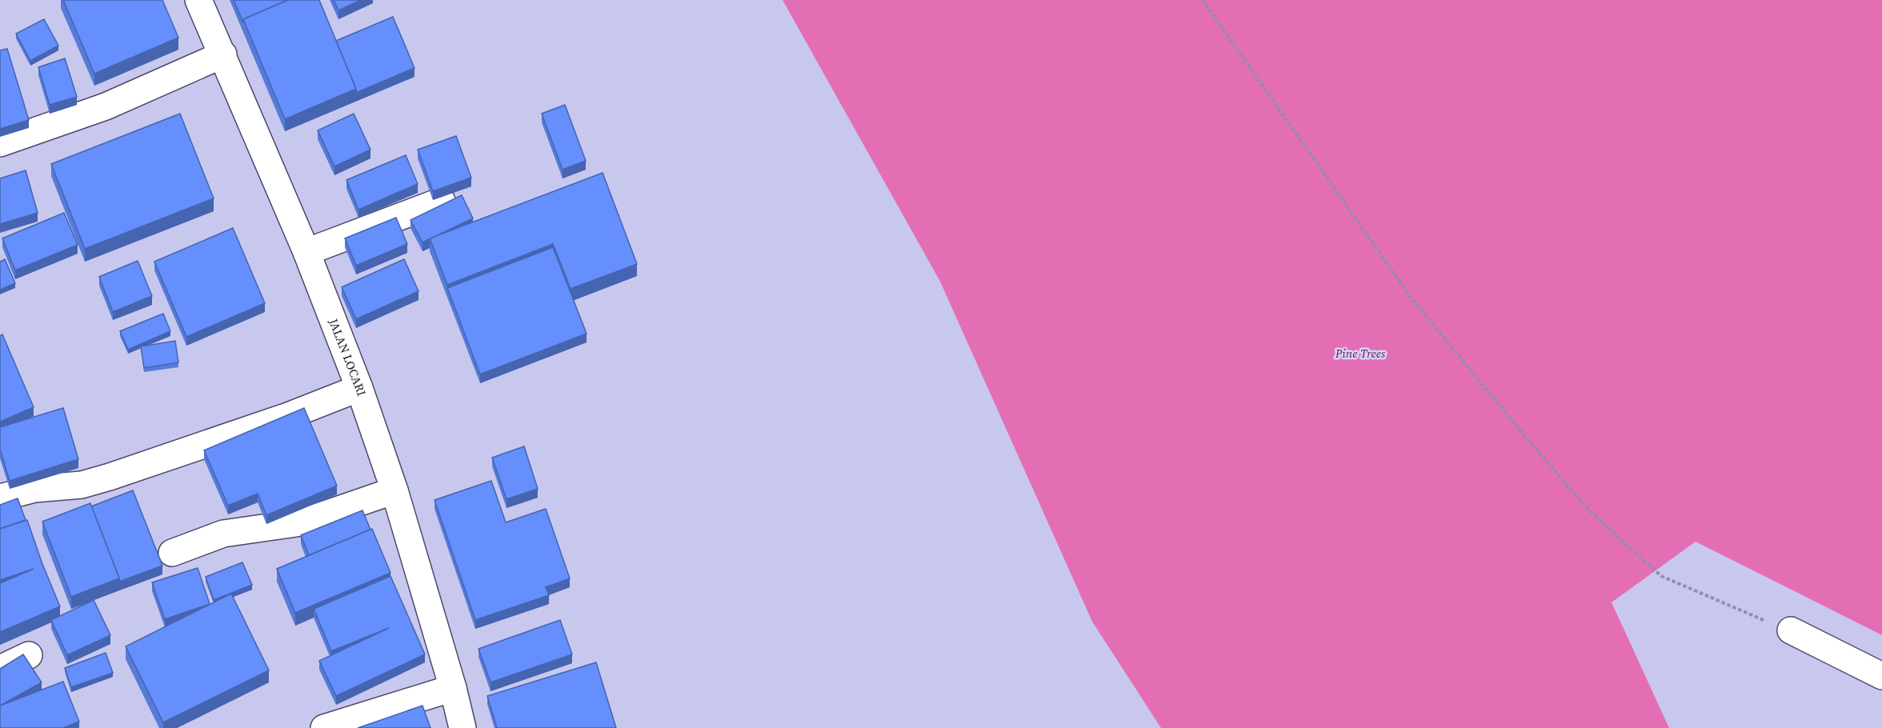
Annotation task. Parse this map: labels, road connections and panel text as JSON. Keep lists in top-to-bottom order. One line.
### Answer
{"streets":{"street":["JALAN LOCARI"]},"parks":["Pine Trees"]}
